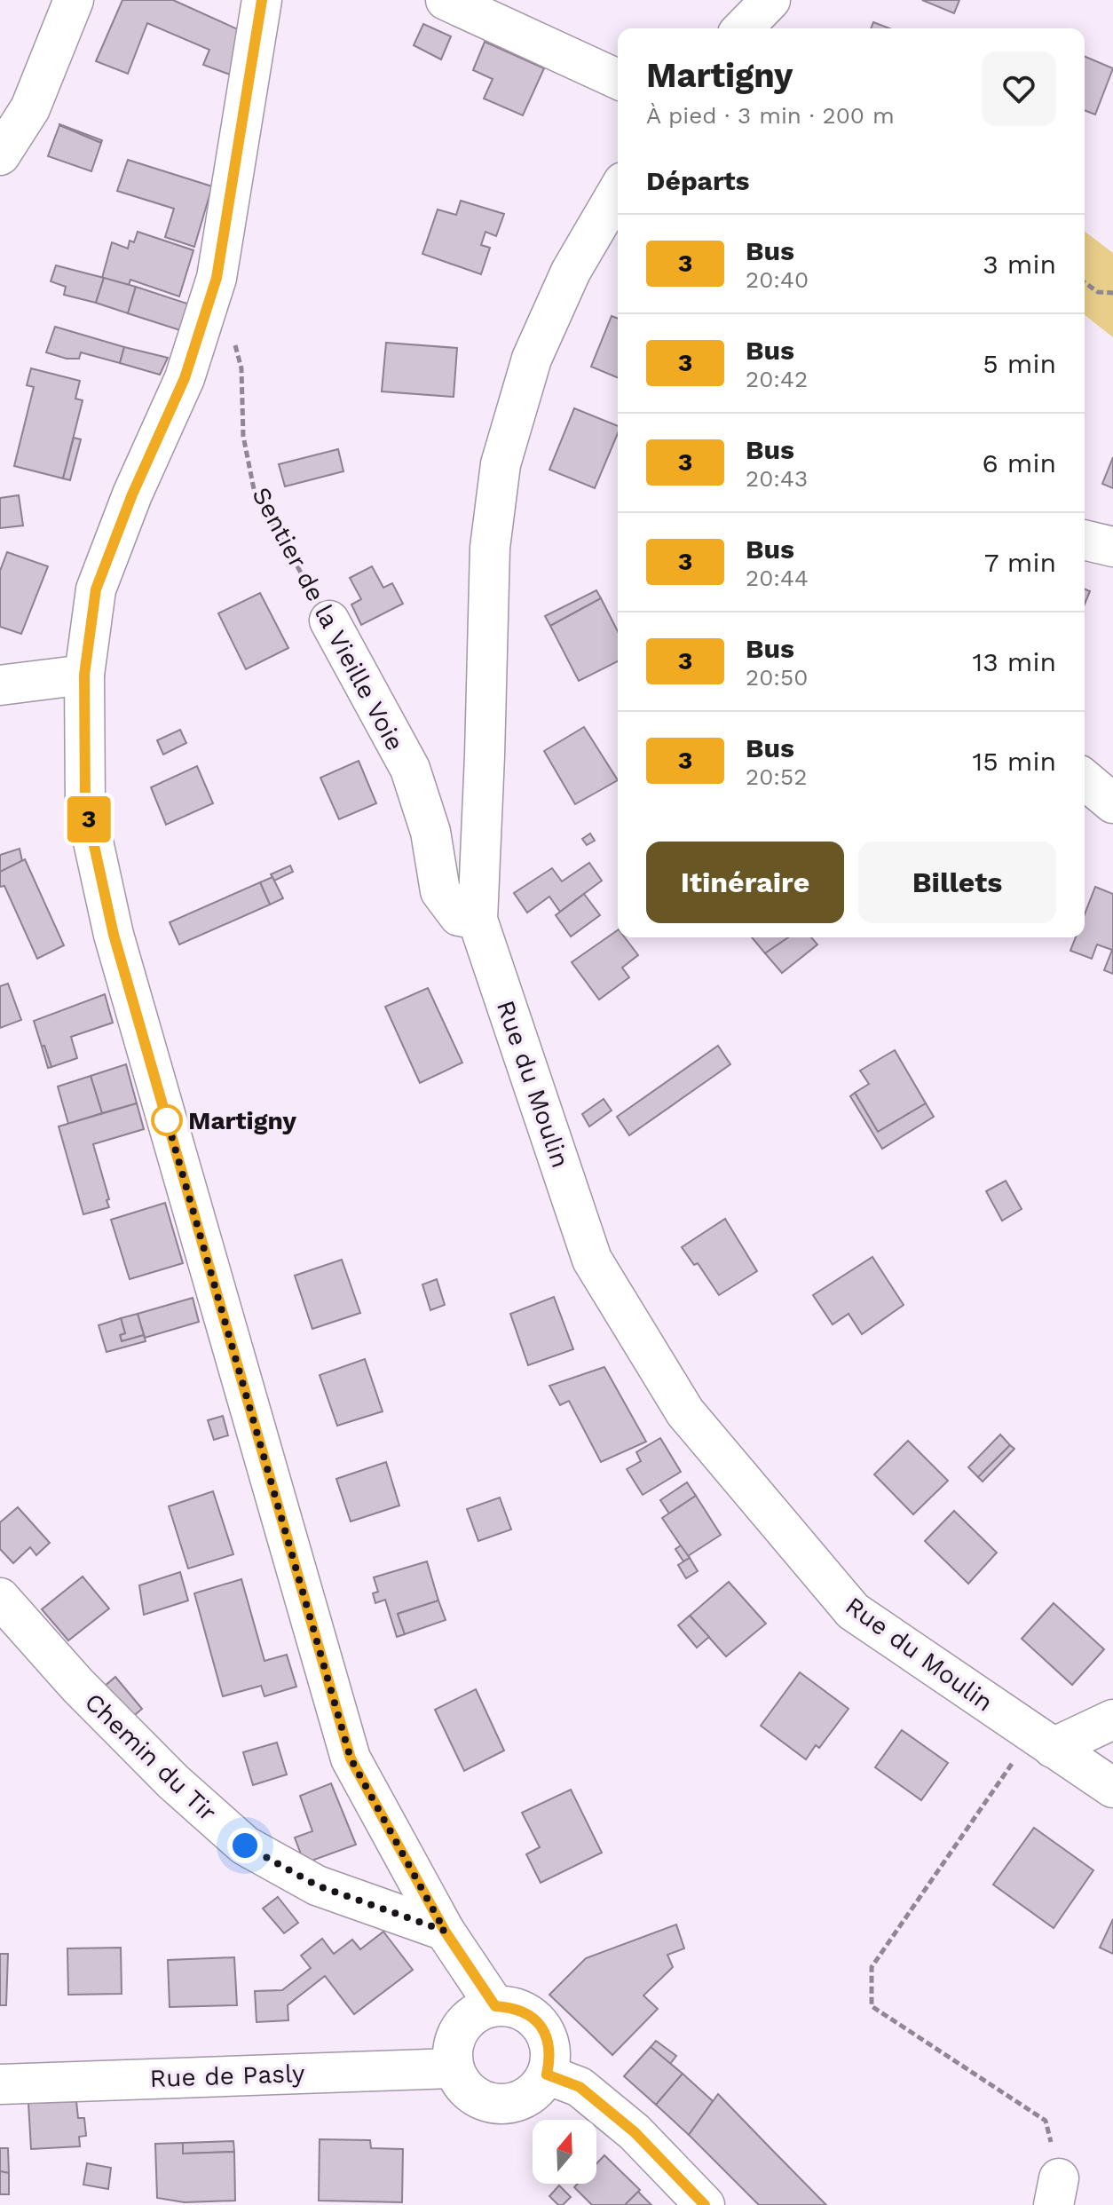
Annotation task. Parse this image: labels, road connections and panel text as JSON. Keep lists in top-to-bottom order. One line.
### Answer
{"streets":{"street":["Sentier de la Vieille Voie","Rue du Moulin","Chemin du Tir","Rue de Pasly"]},"crossings":[["Sentier de la Vieille Voie","Rue du Moulin"]],"places":["Martigny"],"lines":["bus line 3"],"north":"top","page":{"on_map":"3","heading":[["Martigny","À pied · 3 min · 200 m"],"Départs"],"list":[{"mark":"3","name":"Bus","note":"20:40","value":"3 min"},{"mark":"3","name":"Bus","note":"20:42","value":"5 min"},{"mark":"3","name":"Bus","note":"20:43","value":"6 min"},{"mark":"3","name":"Bus","note":"20:44","value":"7 min"},{"mark":"3","name":"Bus","note":"20:50","value":"13 min"},{"mark":"3","name":"Bus","note":"20:52","value":"15 min"}],"buttons":["Itinéraire","Billets"]}}
